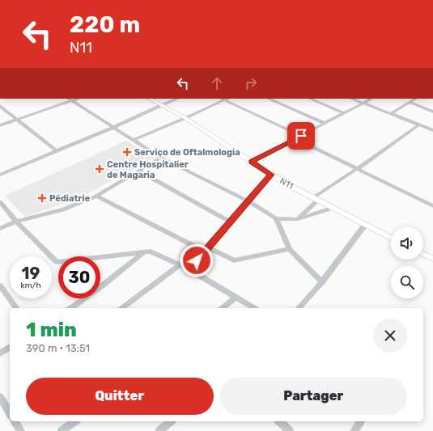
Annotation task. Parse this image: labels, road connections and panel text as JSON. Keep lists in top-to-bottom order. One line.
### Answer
{"streets":{"main road":["N11"]},"places":{"health":["Serviço de Oftalmologia","Centre Hospitalier de Magaria","Pédiatrie"]},"page":{"turn":["220 m","N11"],"speed":"19 km/h","limit":"30","heading":["1 min","390 m · 13:51"],"buttons":["Quitter","Partager"]}}
